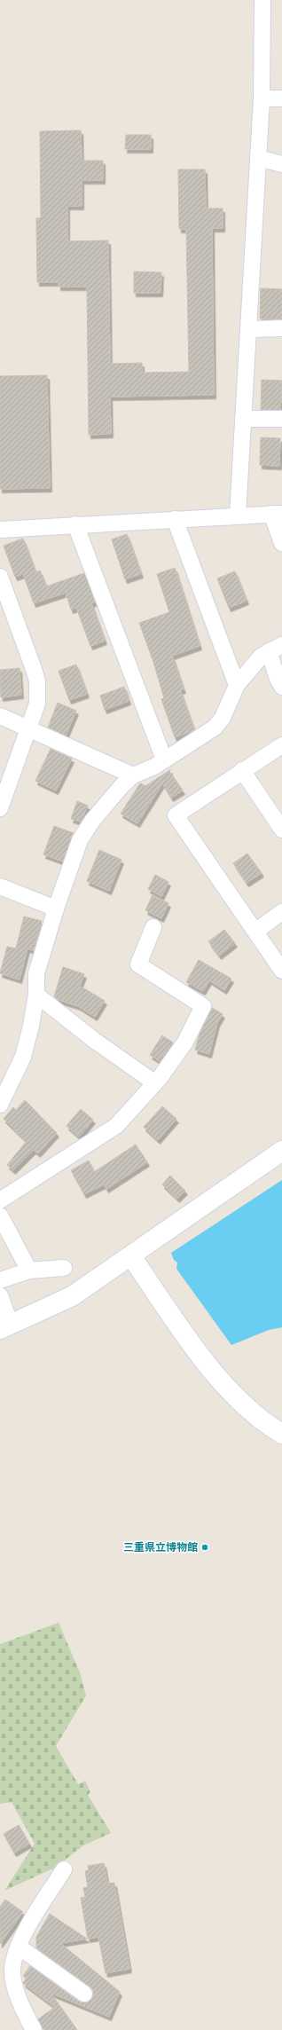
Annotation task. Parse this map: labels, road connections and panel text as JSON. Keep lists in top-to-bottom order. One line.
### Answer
{"places":["三重県立博物館"]}
